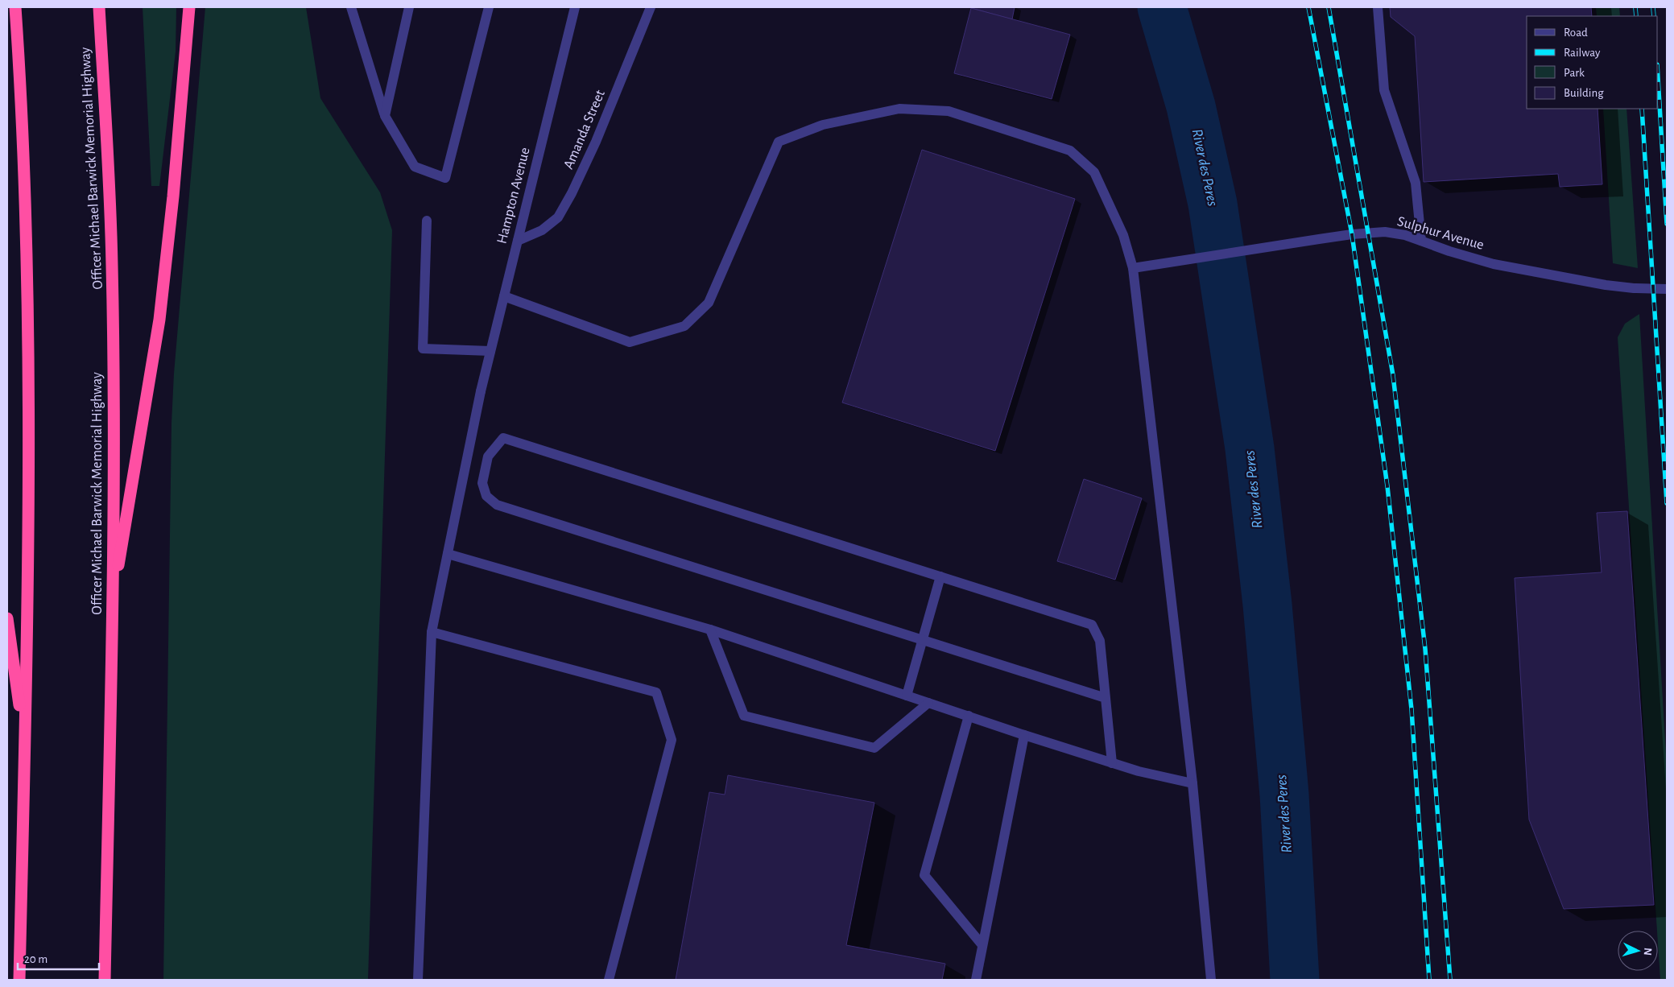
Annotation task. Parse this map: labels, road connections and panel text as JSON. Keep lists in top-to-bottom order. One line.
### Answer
{"streets":{"highway":["Officer Michael Barwick Memorial Highway"],"street":["Amanda Street","Hampton Avenue","Sulphur Avenue"]},"crossings":[["Amanda Street","Hampton Avenue"]],"water":["River des Peres"],"legend":["Road","Railway","Park","Building"],"scale_bar":"20 m","north":"right"}
